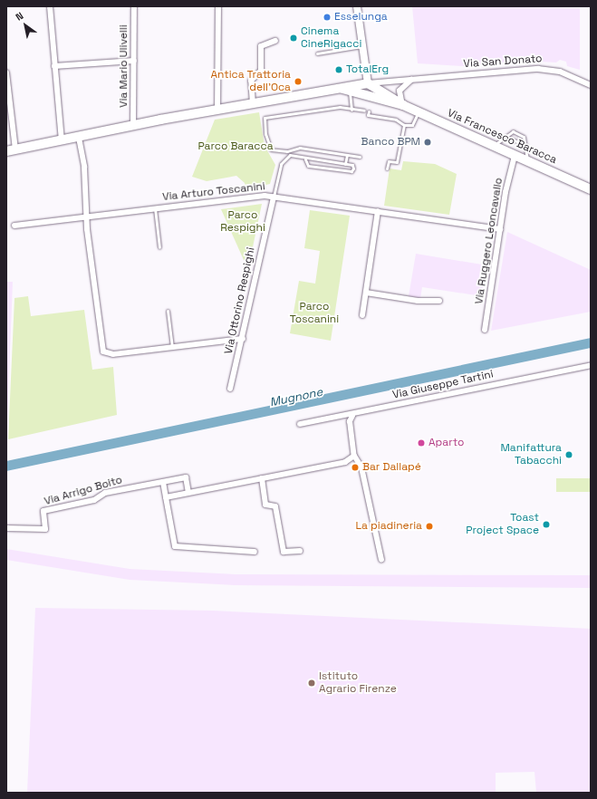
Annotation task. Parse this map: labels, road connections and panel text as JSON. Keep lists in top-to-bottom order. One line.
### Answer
{"streets":{"main road":["Via Francesco Baracca"],"street":["Via San Donato","Via Mario Ulivelli","Via Arturo Toscanini","Via Ruggero Leoncavallo","Via Ottorino Respighi","Via Giuseppe Tartini","Via Arrigo Boito"]},"crossings":[["Via San Donato","Via Francesco Baracca"],["Via Mario Ulivelli","Via Francesco Baracca"],["Via Francesco Baracca","Via Ruggero Leoncavallo"],["Via Arturo Toscanini","Via Ruggero Leoncavallo"],["Via Arturo Toscanini","Via Ottorino Respighi"]],"water":["Mugnone"],"parks":["Parco Baracca","Parco Respighi","Parco Toscanini"],"places":["Esselunga","Cinema CineRigacci","TotalErg","Antica Trattoria dell’Oca","Banco BPM","Aparto","Manifattura Tabacchi","Bar Dallapé","Toast Project Space","La piadineria","Istituto Agrario Firenze"],"north":"top left"}
